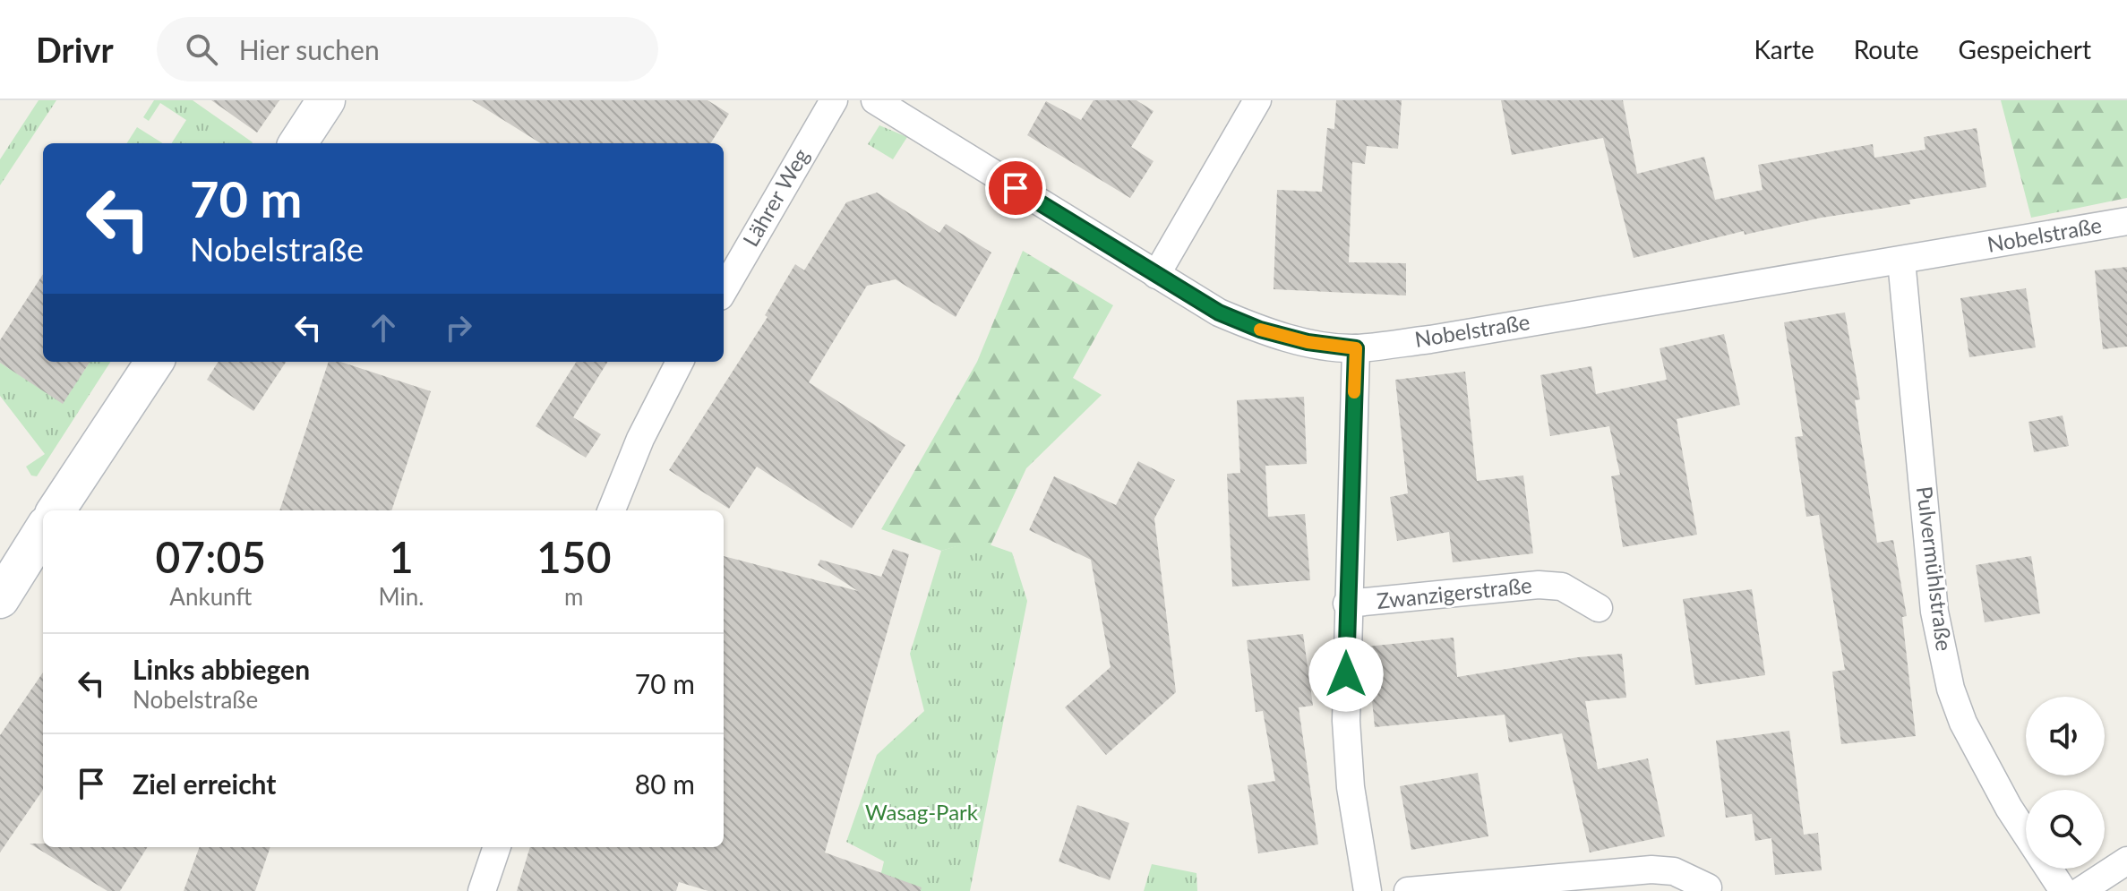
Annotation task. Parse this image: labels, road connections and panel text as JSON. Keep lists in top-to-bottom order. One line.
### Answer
{"streets":{"street":["Lährer Weg","Nobelstraße","Pulvermühlstraße","Zwanzigerstraße"]},"crossings":[["Nobelstraße","Pulvermühlstraße"],["Nobelstraße","Zwanzigerstraße"]],"parks":["Wasag-Park"],"page":{"header":"Drivr","search":"Hier suchen","nav":["Karte","Route","Gespeichert"],"turn":["70 m","Nobelstraße"],"eta":["07:05","Ankunft","1","Min.","150","m"],"list":[{"name":"Links abbiegen","note":"Nobelstraße","value":"70 m"},{"name":"Ziel erreicht","value":"80 m"}]}}
